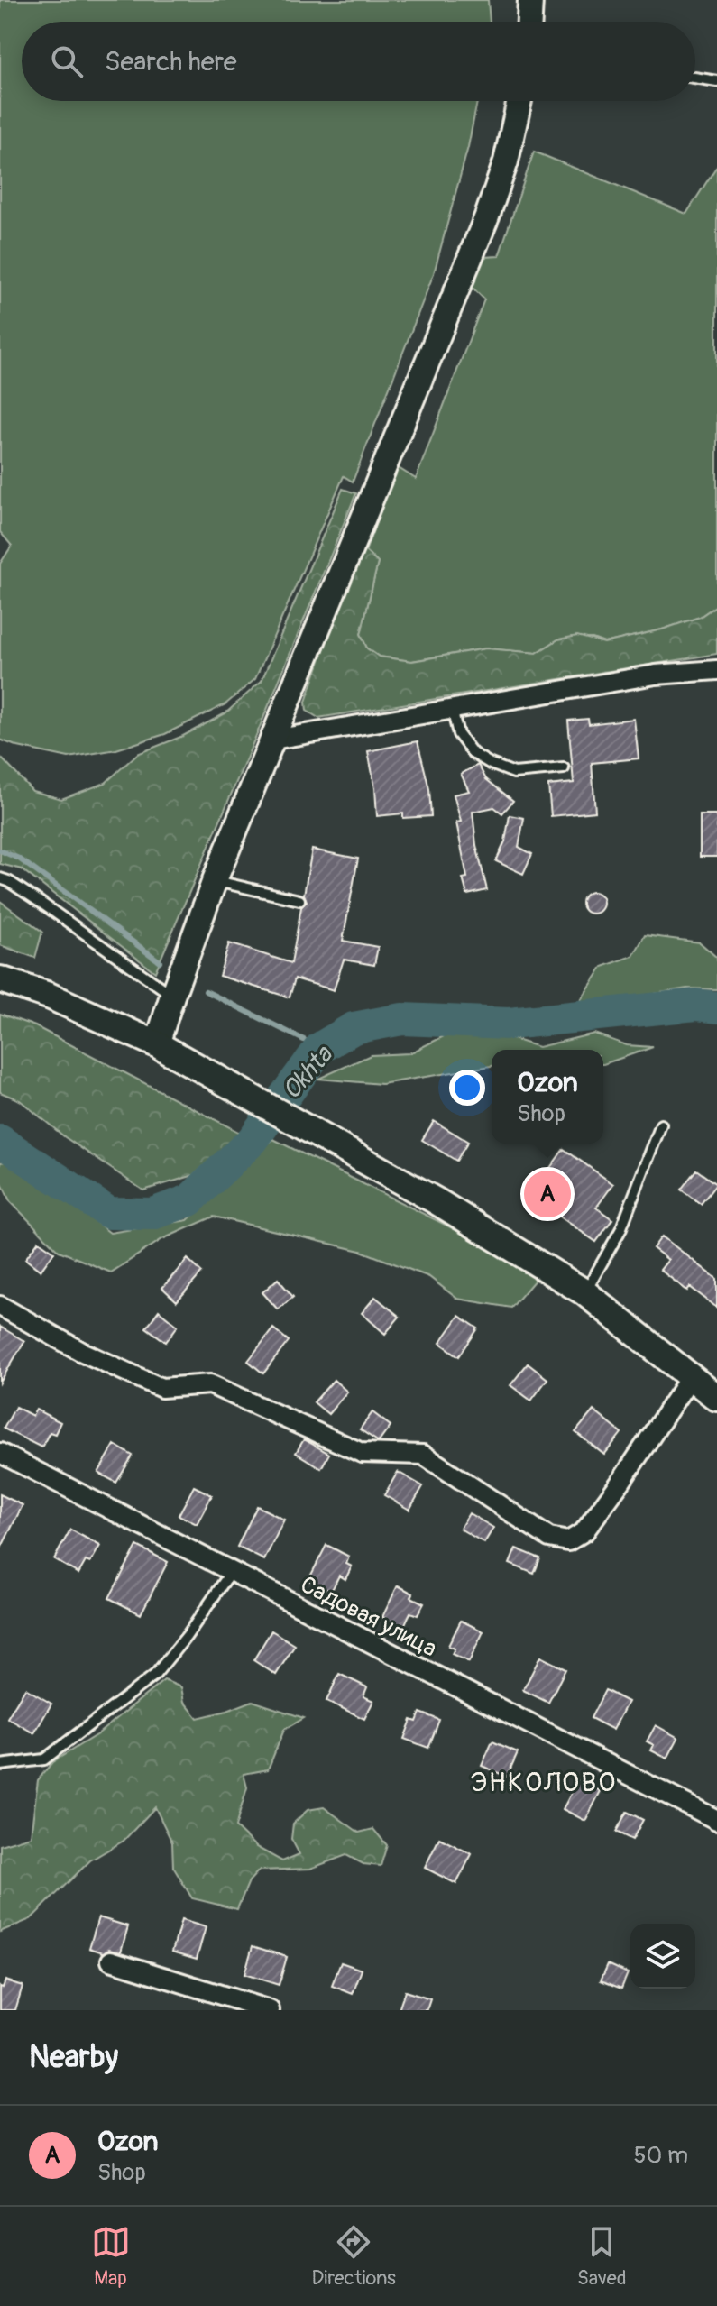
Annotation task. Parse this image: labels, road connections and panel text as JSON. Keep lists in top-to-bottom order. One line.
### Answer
{"streets":{"street":["Садовая улица"]},"districts":["ЭНКОЛОВО"],"water":["Okhta"],"page":{"search":"Search here","popup":["Ozon","Shop"],"pins":"A","heading":"Nearby","list":[{"mark":"A","name":"Ozon","note":"Shop","value":"50 m"}],"nav":["Map","Directions","Saved"]}}
